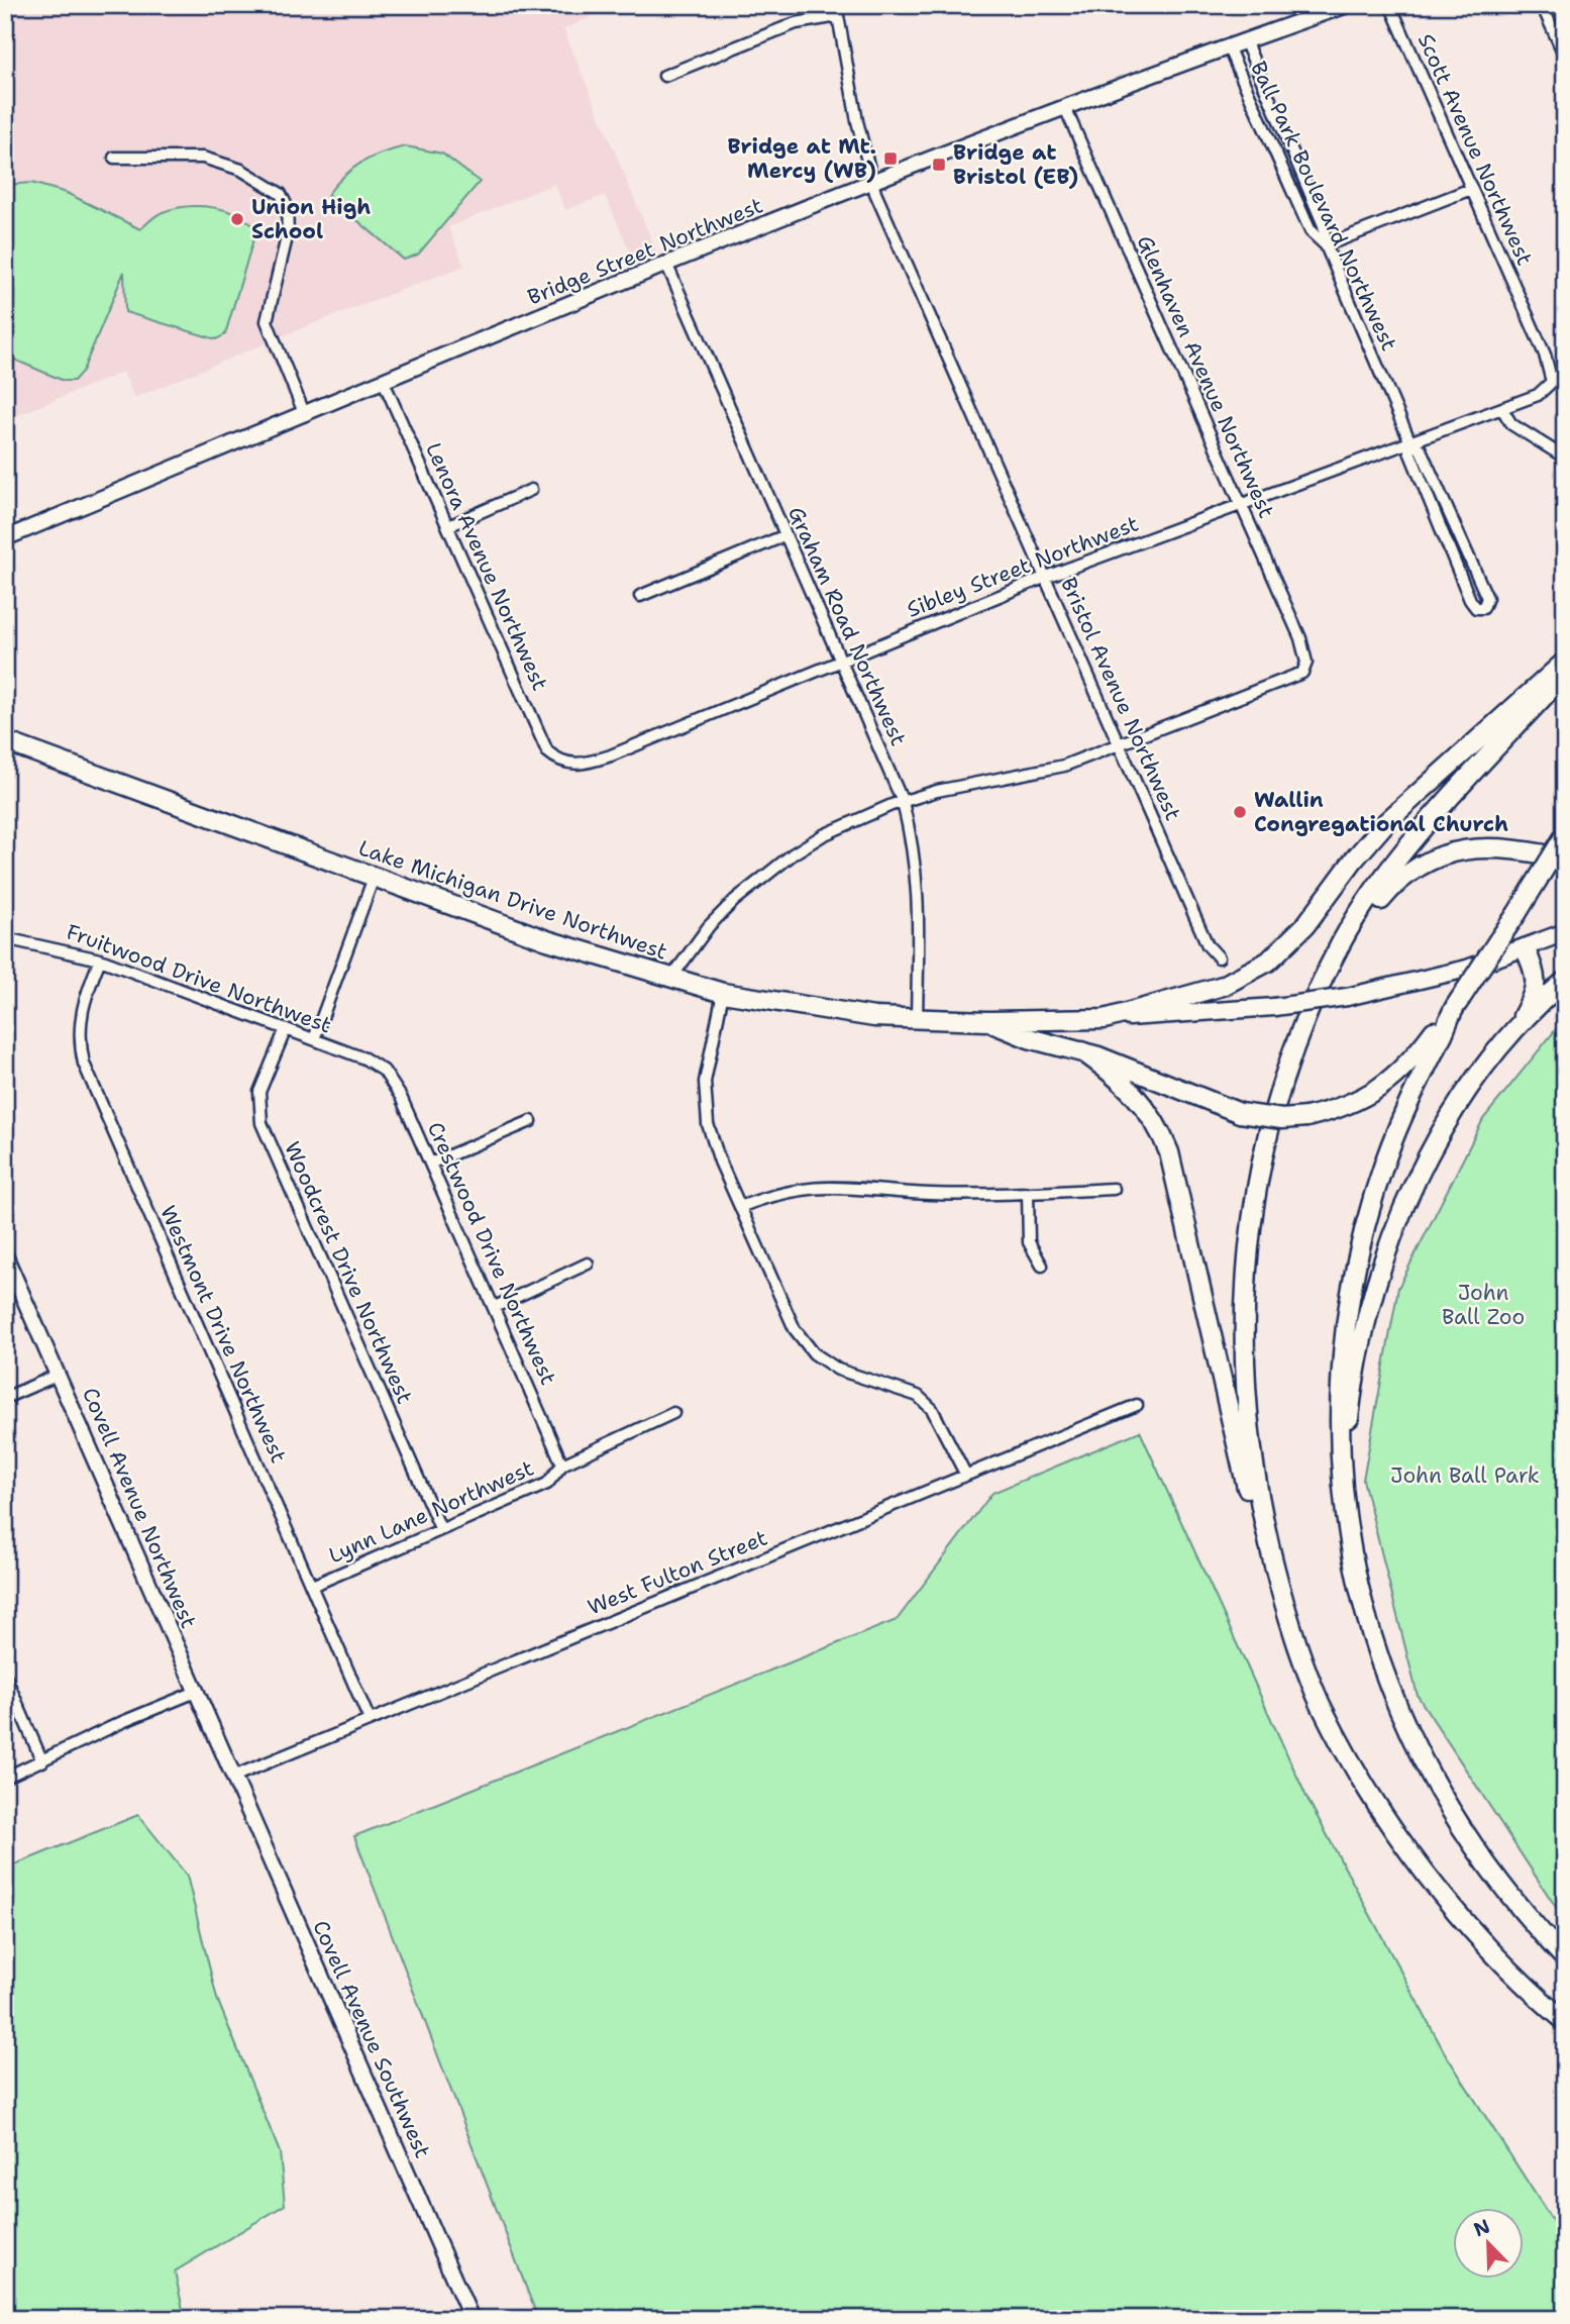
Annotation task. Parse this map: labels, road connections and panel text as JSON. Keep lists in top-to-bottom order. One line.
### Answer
{"streets":{"highway":["Lake Michigan Drive Northwest"],"main road":["Bridge Street Northwest","Covell Avenue Northwest","Covell Avenue Southwest"],"street":["Scott Avenue Northwest","Ball Park Boulevard Northwest","Glenhaven Avenue Northwest","Lenora Avenue Northwest","Sibley Street Northwest","Graham Road Northwest","Bristol Avenue Northwest","Fruitwood Drive Northwest","Crestwood Drive Northwest","Woodcrest Drive Northwest","Westmont Drive Northwest","Lynn Lane Northwest","West Fulton Street"]},"crossings":[["Scott Avenue Northwest","Sibley Street Northwest"],["Ball Park Boulevard Northwest","Bridge Street Northwest"],["Ball Park Boulevard Northwest","Sibley Street Northwest"],["Bridge Street Northwest","Glenhaven Avenue Northwest"],["Bridge Street Northwest","Lenora Avenue Northwest"],["Bridge Street Northwest","Graham Road Northwest"],["Bridge Street Northwest","Bristol Avenue Northwest"],["Glenhaven Avenue Northwest","Sibley Street Northwest"],["Glenhaven Avenue Northwest","Bristol Avenue Northwest"],["Lenora Avenue Northwest","Sibley Street Northwest"],["Sibley Street Northwest","Graham Road Northwest"],["Sibley Street Northwest","Bristol Avenue Northwest"],["Graham Road Northwest","Lake Michigan Drive Northwest"],["Fruitwood Drive Northwest","Crestwood Drive Northwest"],["Fruitwood Drive Northwest","Woodcrest Drive Northwest"],["Fruitwood Drive Northwest","Westmont Drive Northwest"],["Crestwood Drive Northwest","Lynn Lane Northwest"],["Woodcrest Drive Northwest","Lynn Lane Northwest"],["Westmont Drive Northwest","Lynn Lane Northwest"],["Westmont Drive Northwest","West Fulton Street"],["Covell Avenue Northwest","West Fulton Street"],["Covell Avenue Northwest","Covell Avenue Southwest"],["West Fulton Street","Covell Avenue Southwest"]],"parks":["John Ball Zoo","John Ball Park"],"places":{"transit":["Bridge at Mt. Mercy (WB)","Bridge at Bristol (EB)"],"other":["Union High School","Wallin Congregational Church"]},"north":"top left"}
